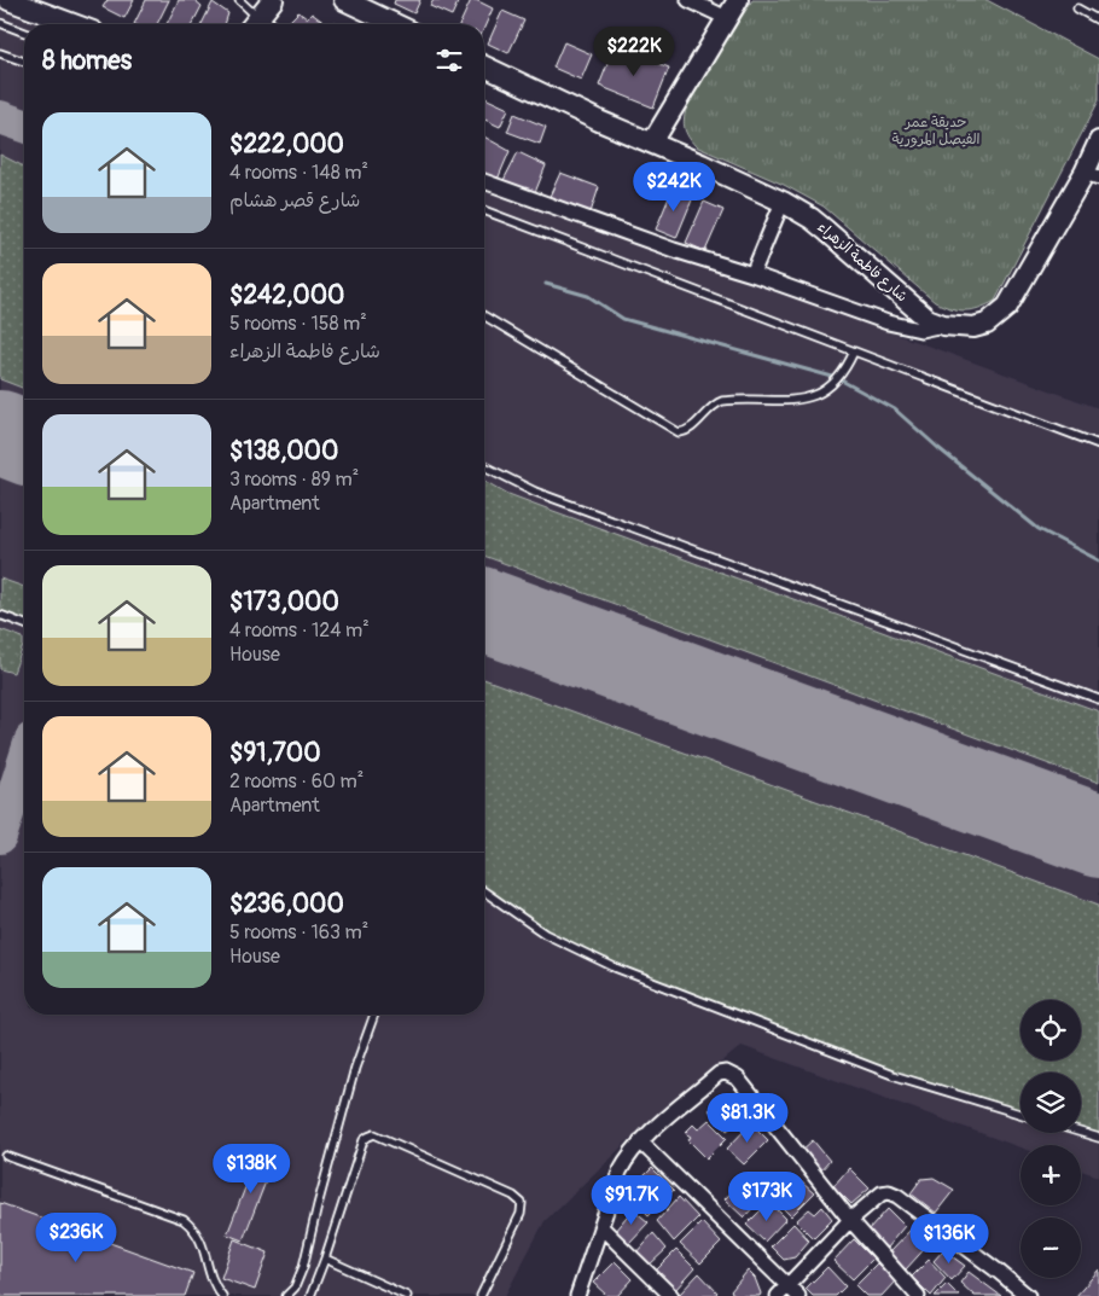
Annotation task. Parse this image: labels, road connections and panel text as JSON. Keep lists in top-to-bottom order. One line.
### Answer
{"streets":{"street":["شارع فاطمة الزهراء"]},"parks":["حديقة عمر الفيصل المرورية"],"page":{"heading":"8 homes","price":["$222K","$242K","$81.3K","$138K","$173K","$91.7K","$236K","$136K"],"list":[{"name":"$222,000","note":"4 rooms · 148 m² · شارع قصر هشام"},{"name":"$242,000","note":"5 rooms · 158 m² · شارع فاطمة الزهراء"},{"name":"$138,000","note":"3 rooms · 89 m² · Apartment"},{"name":"$173,000","note":"4 rooms · 124 m² · House"},{"name":"$91,700","note":"2 rooms · 60 m² · Apartment"},{"name":"$236,000","note":"5 rooms · 163 m² · House"}],"map_buttons":["+","−"]}}
